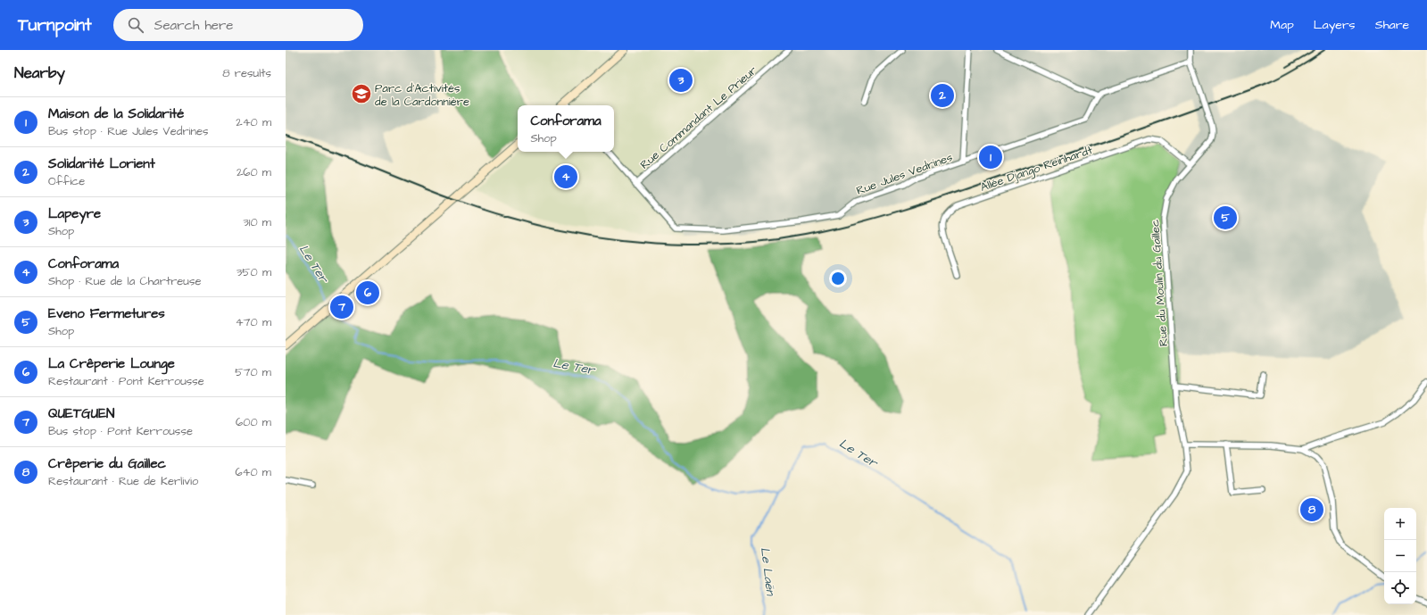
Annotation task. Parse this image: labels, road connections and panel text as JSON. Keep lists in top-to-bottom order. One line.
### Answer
{"streets":{"street":["Rue Commandant Le Prieur","Allée Django Reinhardt","Rue Jules Vedrines","Rue du Moulin du Gaillec"]},"crossings":[["Rue Commandant Le Prieur","Rue Jules Vedrines"],["Allée Django Reinhardt","Rue du Moulin du Gaillec"]],"water":["Le Ter","Le Laën"],"places":{"school or university":["Parc d'Activités de la Cardonnière"]},"page":{"header":"Turnpoint","search":"Search here","nav":["Map","Layers","Share"],"heading":["Nearby","8 results"],"pins":["3","2","1","4","5","6","7","8"],"list":[{"mark":"1","name":"Maison de la Solidarité","note":"Bus stop · Rue Jules Vedrines","value":"240 m"},{"mark":"2","name":"Solidarité Lorient","note":"Office","value":"260 m"},{"mark":"3","name":"Lapeyre","note":"Shop","value":"310 m"},{"mark":"4","name":"Conforama","note":"Shop · Rue de la Chartreuse","value":"350 m"},{"mark":"5","name":"Eveno Fermetures","note":"Shop","value":"470 m"},{"mark":"6","name":"La Crêperie Lounge","note":"Restaurant · Pont Kerrousse","value":"570 m"},{"mark":"7","name":"QUETGUEN","note":"Bus stop · Pont Kerrousse","value":"600 m"},{"mark":"8","name":"Crêperie du Gaillec","note":"Restaurant · Rue de Kerlivio","value":"640 m"}],"popup":["Conforama","Shop"],"map_buttons":["+","−"]}}
